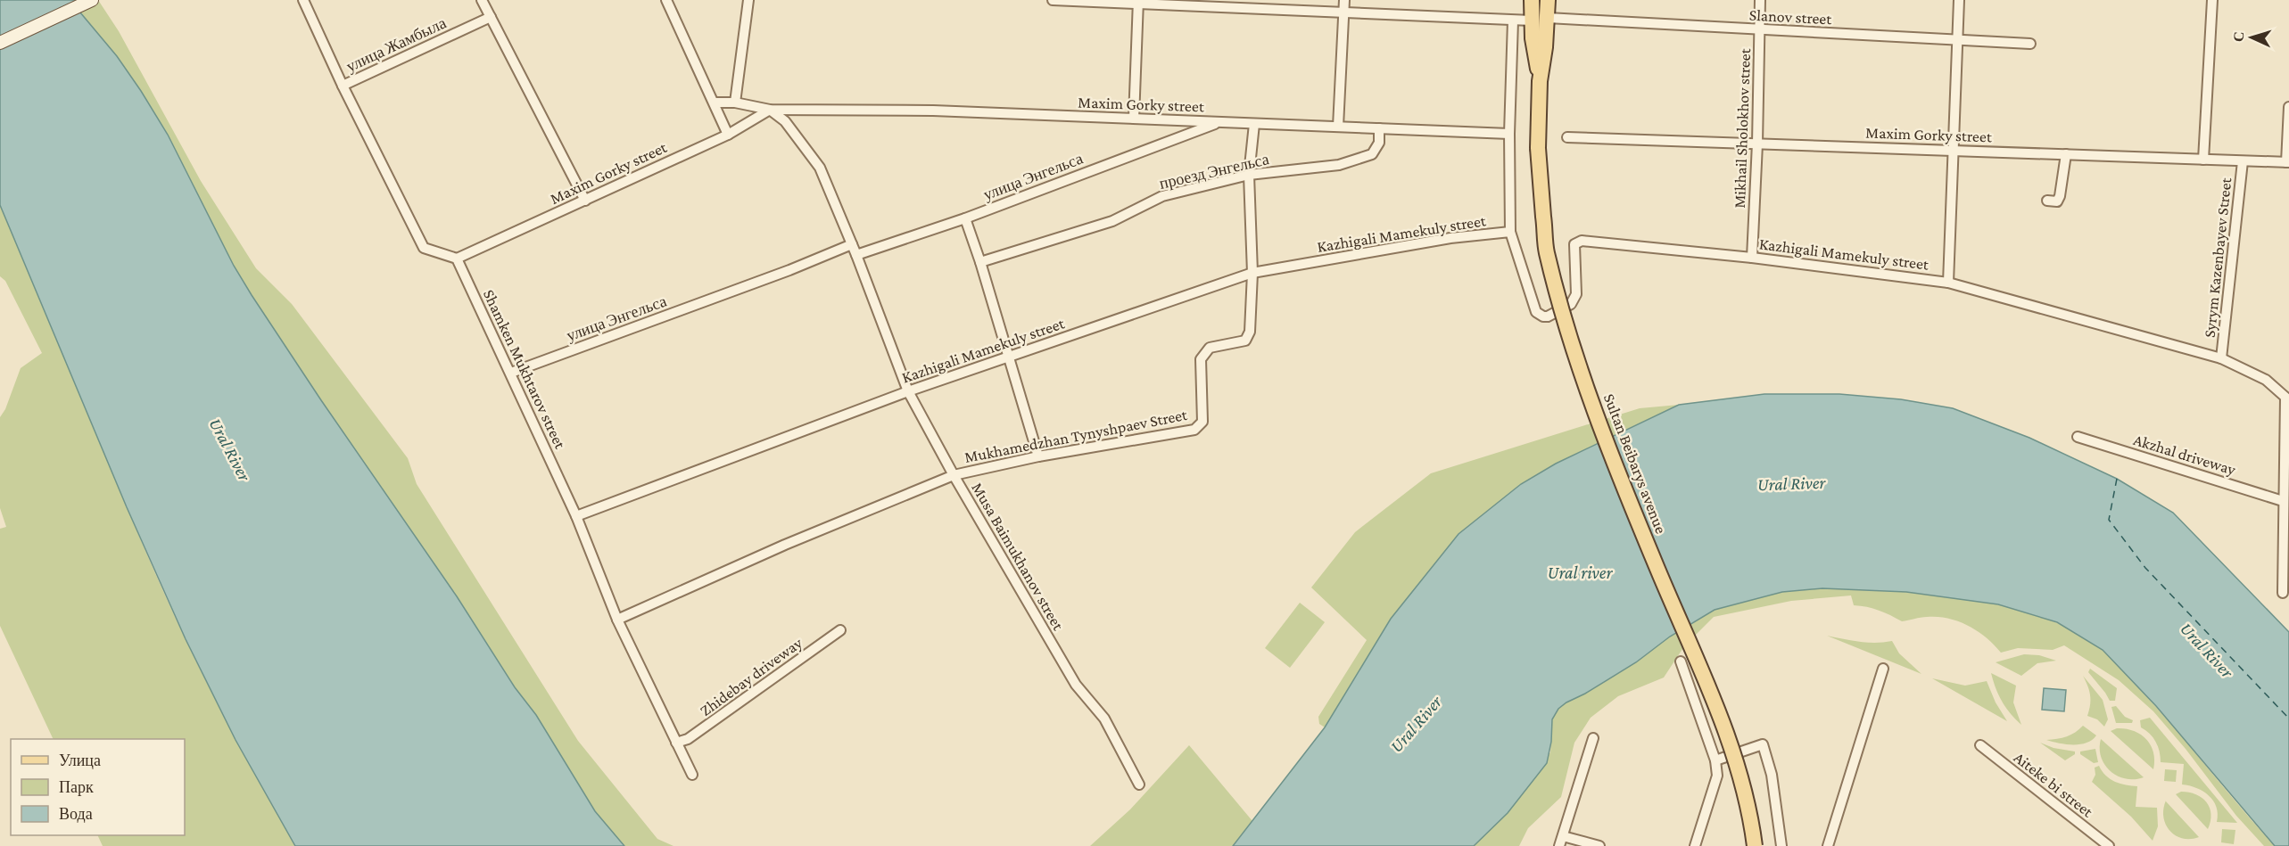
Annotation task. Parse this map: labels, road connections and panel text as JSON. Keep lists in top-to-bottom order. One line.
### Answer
{"streets":{"main road":["Sultan Beibarys avenue"],"street":["Slanov street","улица Жамбыла","Maxim Gorky street","Mikhail Sholokhov street","проезд Энгельса","улица Энгельса","Kazhigali Mamekuly street","Syrym Kazenbayev Street","Shamken Mukhtarov street","Mukhamedzhan Tynyshpaev Street","Akzhal driveway","Musa Baimukhanov street","Zhidebay driveway","Aiteke bi street"]},"crossings":[["Slanov street","Mikhail Sholokhov street"],["Slanov street","Sultan Beibarys avenue"],["Maxim Gorky street","Mikhail Sholokhov street"],["Maxim Gorky street","проезд Энгельса"],["Maxim Gorky street","улица Энгельса"],["Maxim Gorky street","Syrym Kazenbayev Street"],["Maxim Gorky street","Shamken Mukhtarov street"],["Maxim Gorky street","Mukhamedzhan Tynyshpaev Street"],["Maxim Gorky street","Musa Baimukhanov street"],["Mikhail Sholokhov street","Kazhigali Mamekuly street"],["проезд Энгельса","Mukhamedzhan Tynyshpaev Street"],["улица Энгельса","Shamken Mukhtarov street"],["улица Энгельса","Musa Baimukhanov street"],["Kazhigali Mamekuly street","Syrym Kazenbayev Street"],["Kazhigali Mamekuly street","Shamken Mukhtarov street"],["Kazhigali Mamekuly street","Mukhamedzhan Tynyshpaev Street"],["Kazhigali Mamekuly street","Musa Baimukhanov street"],["Shamken Mukhtarov street","Mukhamedzhan Tynyshpaev Street"],["Shamken Mukhtarov street","Zhidebay driveway"],["Mukhamedzhan Tynyshpaev Street","Musa Baimukhanov street"]],"water":["Ural River","Ural river"],"legend":["Улица","Парк","Вода"],"north":"left"}
